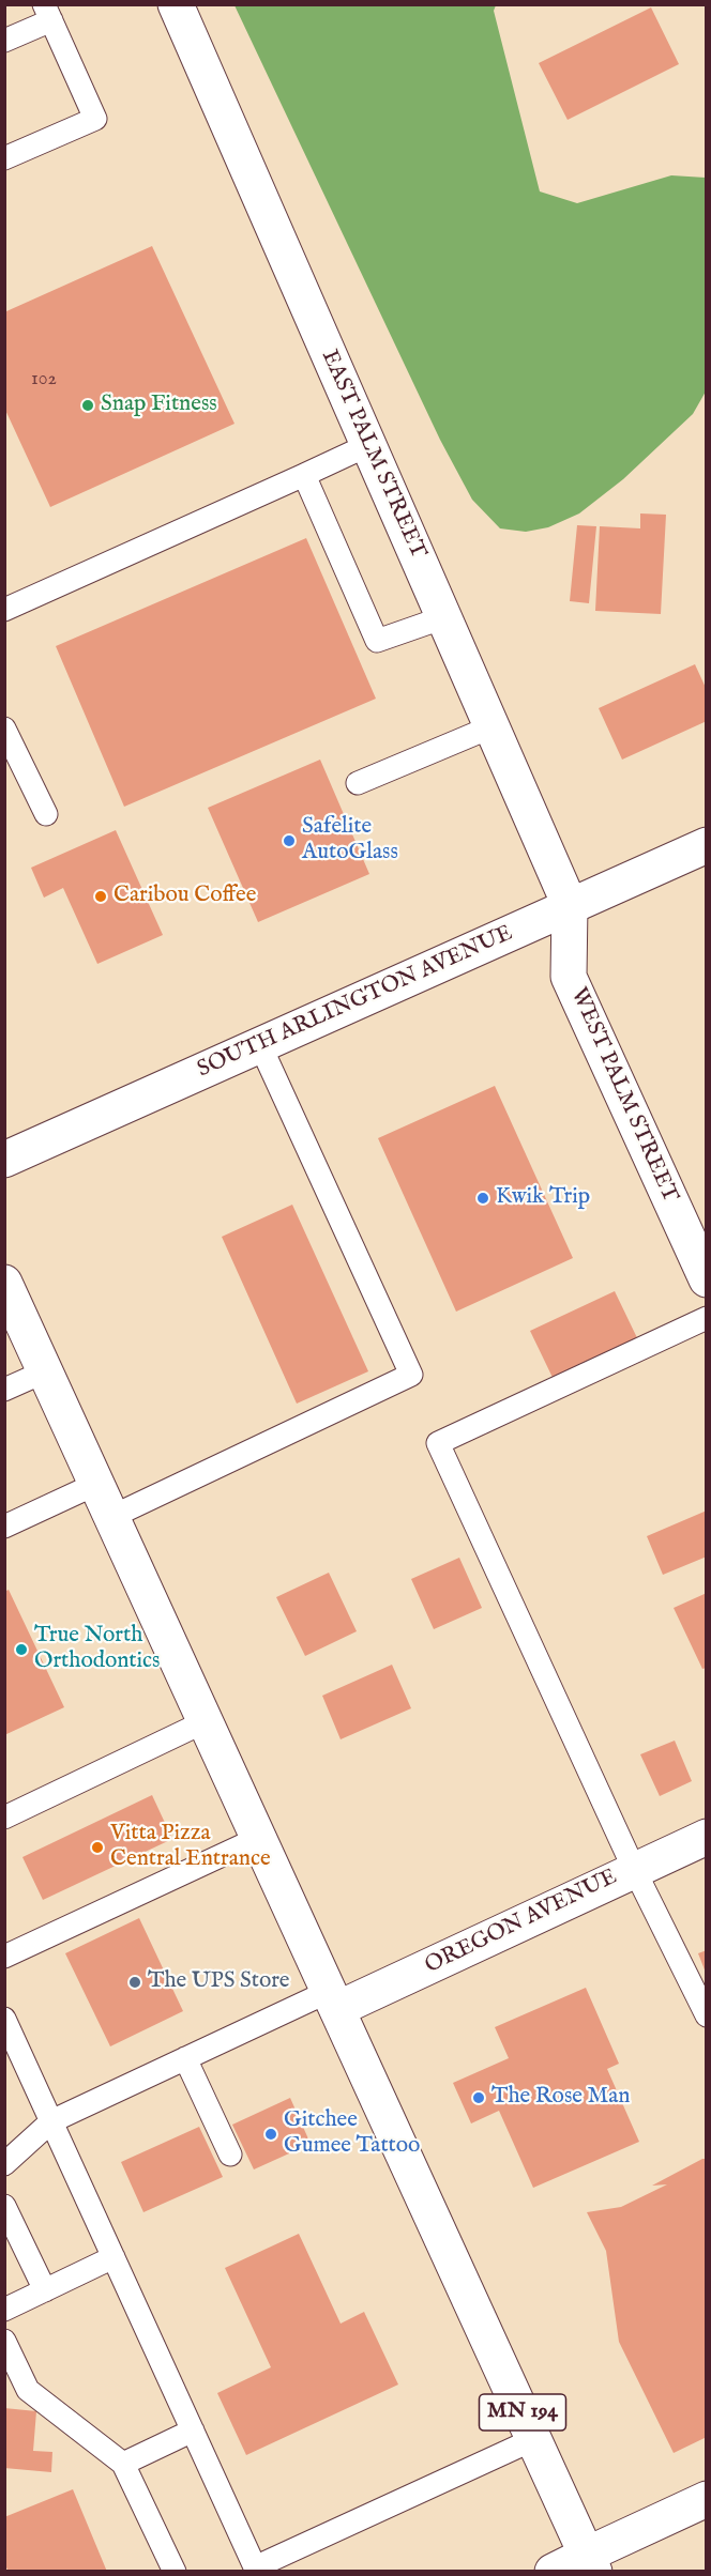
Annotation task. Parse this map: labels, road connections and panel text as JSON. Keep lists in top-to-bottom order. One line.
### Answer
{"streets":{"main road":["EAST PALM STREET","SOUTH ARLINGTON AVENUE","WEST PALM STREET","OREGON AVENUE","MN 194"]},"crossings":[["EAST PALM STREET","SOUTH ARLINGTON AVENUE"],["EAST PALM STREET","WEST PALM STREET"],["SOUTH ARLINGTON AVENUE","WEST PALM STREET"],["OREGON AVENUE","MN 194"]],"places":["Snap Fitness","Safelite AutoGlass","Caribou Coffee","Kwik Trip","True North Orthodontics","Vitta Pizza Central Entrance","The UPS Store","The Rose Man","Gitchee Gumee Tattoo"],"house_numbers":["102"]}
